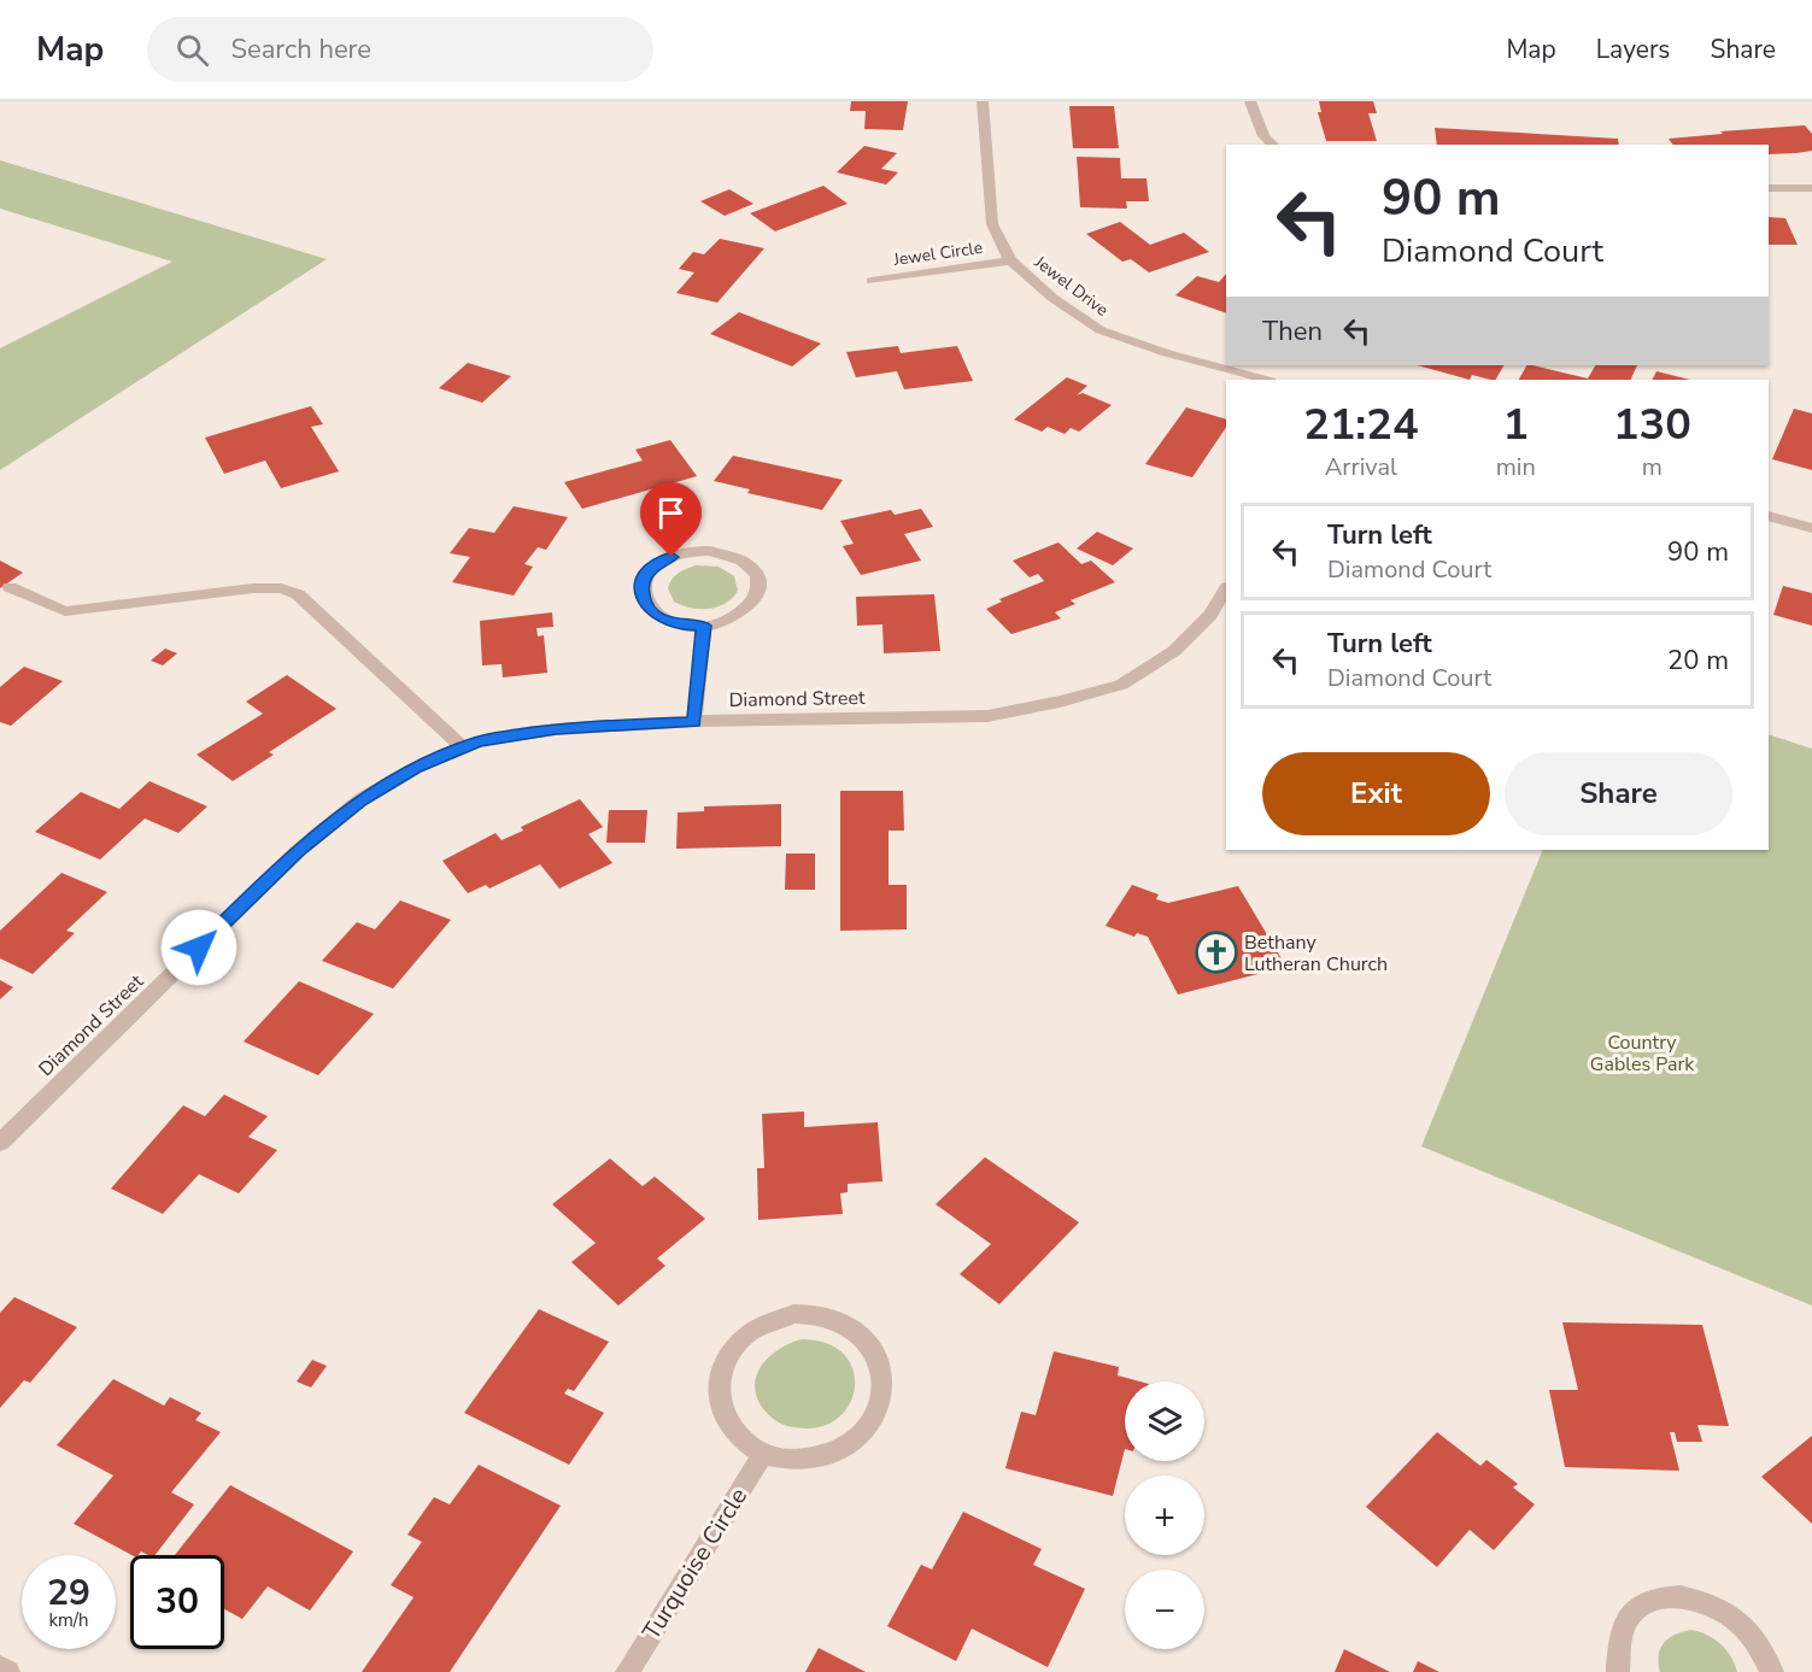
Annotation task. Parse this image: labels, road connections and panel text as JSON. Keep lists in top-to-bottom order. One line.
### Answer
{"streets":{"street":["Jewel Circle","Jewel Drive","Diamond Street","Turquoise Circle"]},"crossings":[["Jewel Circle","Jewel Drive"]],"parks":["Country Gables Park"],"places":{"church":["Bethany Lutheran Church"]},"page":{"header":"Map","search":"Search here","nav":["Map","Layers","Share"],"turn":["90 m","Diamond Court"],"then":"Then","eta":["21:24","Arrival","1","min","130","m"],"list":[{"name":"Turn left","note":"Diamond Court","value":"90 m"},{"name":"Turn left","note":"Diamond Court","value":"20 m"}],"buttons":["Exit","Share"],"map_buttons":["+","−"],"speed":"29 km/h","limit":"30"}}
